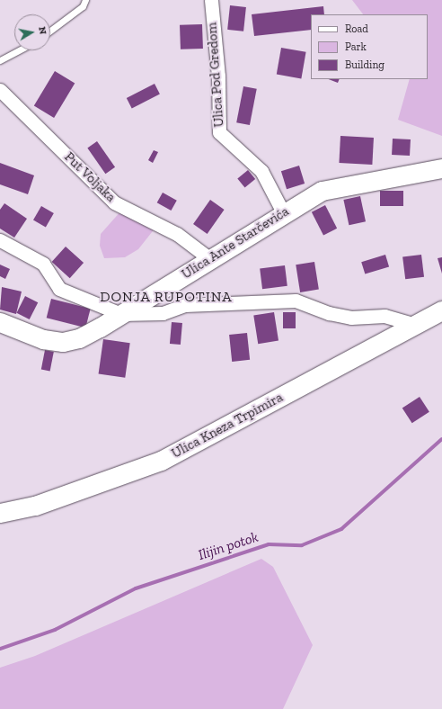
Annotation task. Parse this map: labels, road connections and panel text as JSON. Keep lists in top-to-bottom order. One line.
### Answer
{"streets":{"street":["Ulica Pod Gredom","Put Voljaka","Ulica Ante Starčevića","Ulica Kneza Trpimira"]},"crossings":[["Ulica Pod Gredom","Ulica Ante Starčevića"],["Put Voljaka","Ulica Ante Starčevića"]],"districts":["DONJA RUPOTINA"],"water":["Ilijin potok"],"legend":["Road","Park","Building"],"north":"right"}
